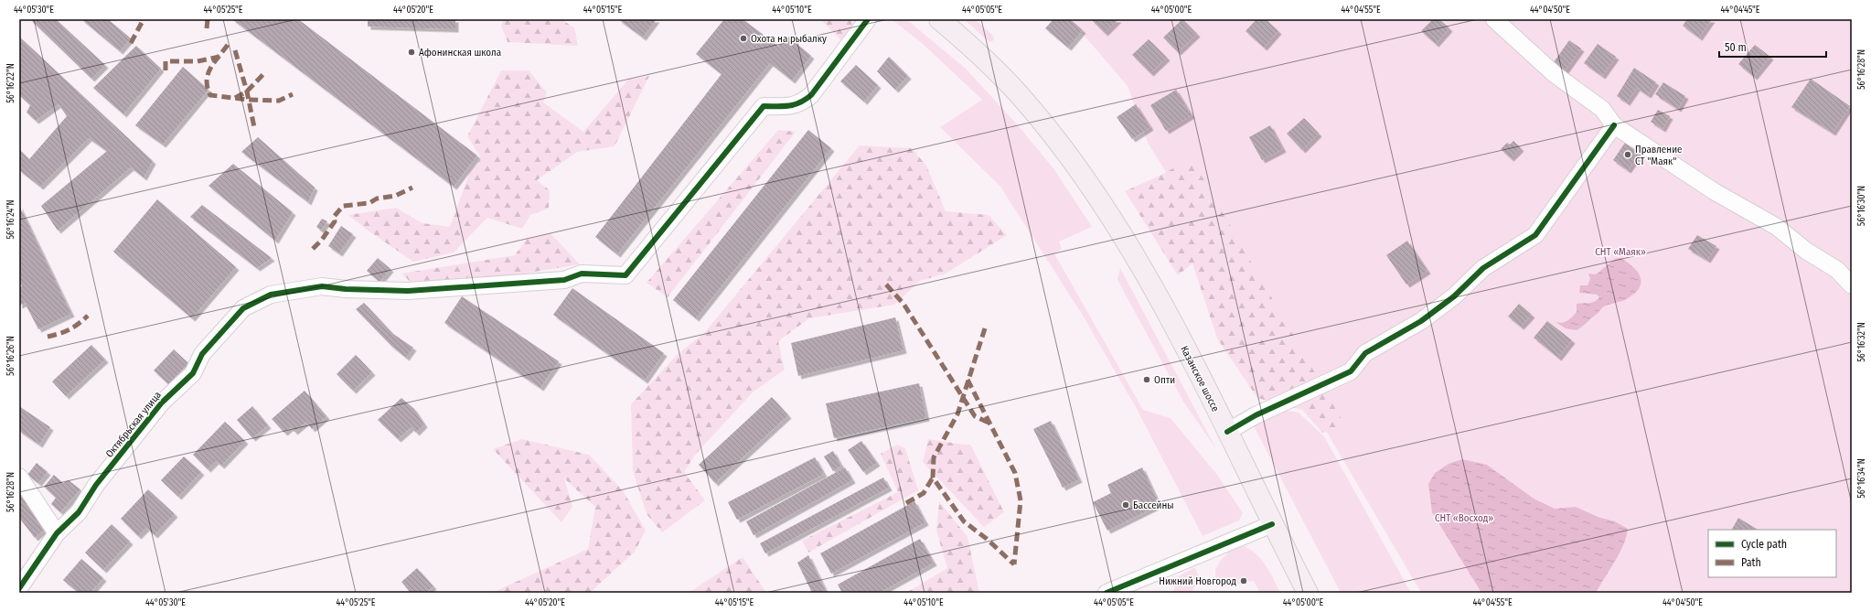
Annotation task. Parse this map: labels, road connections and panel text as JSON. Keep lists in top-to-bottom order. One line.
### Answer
{"streets":{"main road":["Казанское шоссе"],"street":["Октябрьская улица"]},"parks":["СНТ «Маяк»","СНТ «Восход»"],"places":["Охота на рыбалку","Афонинская школа","Правление СТ \"Маяк\"","Опти","Бассейны","Нижний Новгород"],"legend":["Cycle path","Path"],"scale_bar":"50 m","coordinates":["44°05'30\"E","44°05'25\"E","44°05'20\"E","44°05'15\"E","44°05'10\"E","44°05'05\"E","44°05'00\"E","44°04'55\"E","44°04'50\"E","44°04'45\"E","56°16'28\"N","56°16'22\"N","56°16'30\"N","56°16'24\"N","56°16'32\"N","56°16'26\"N","56°16'34\"N"]}
